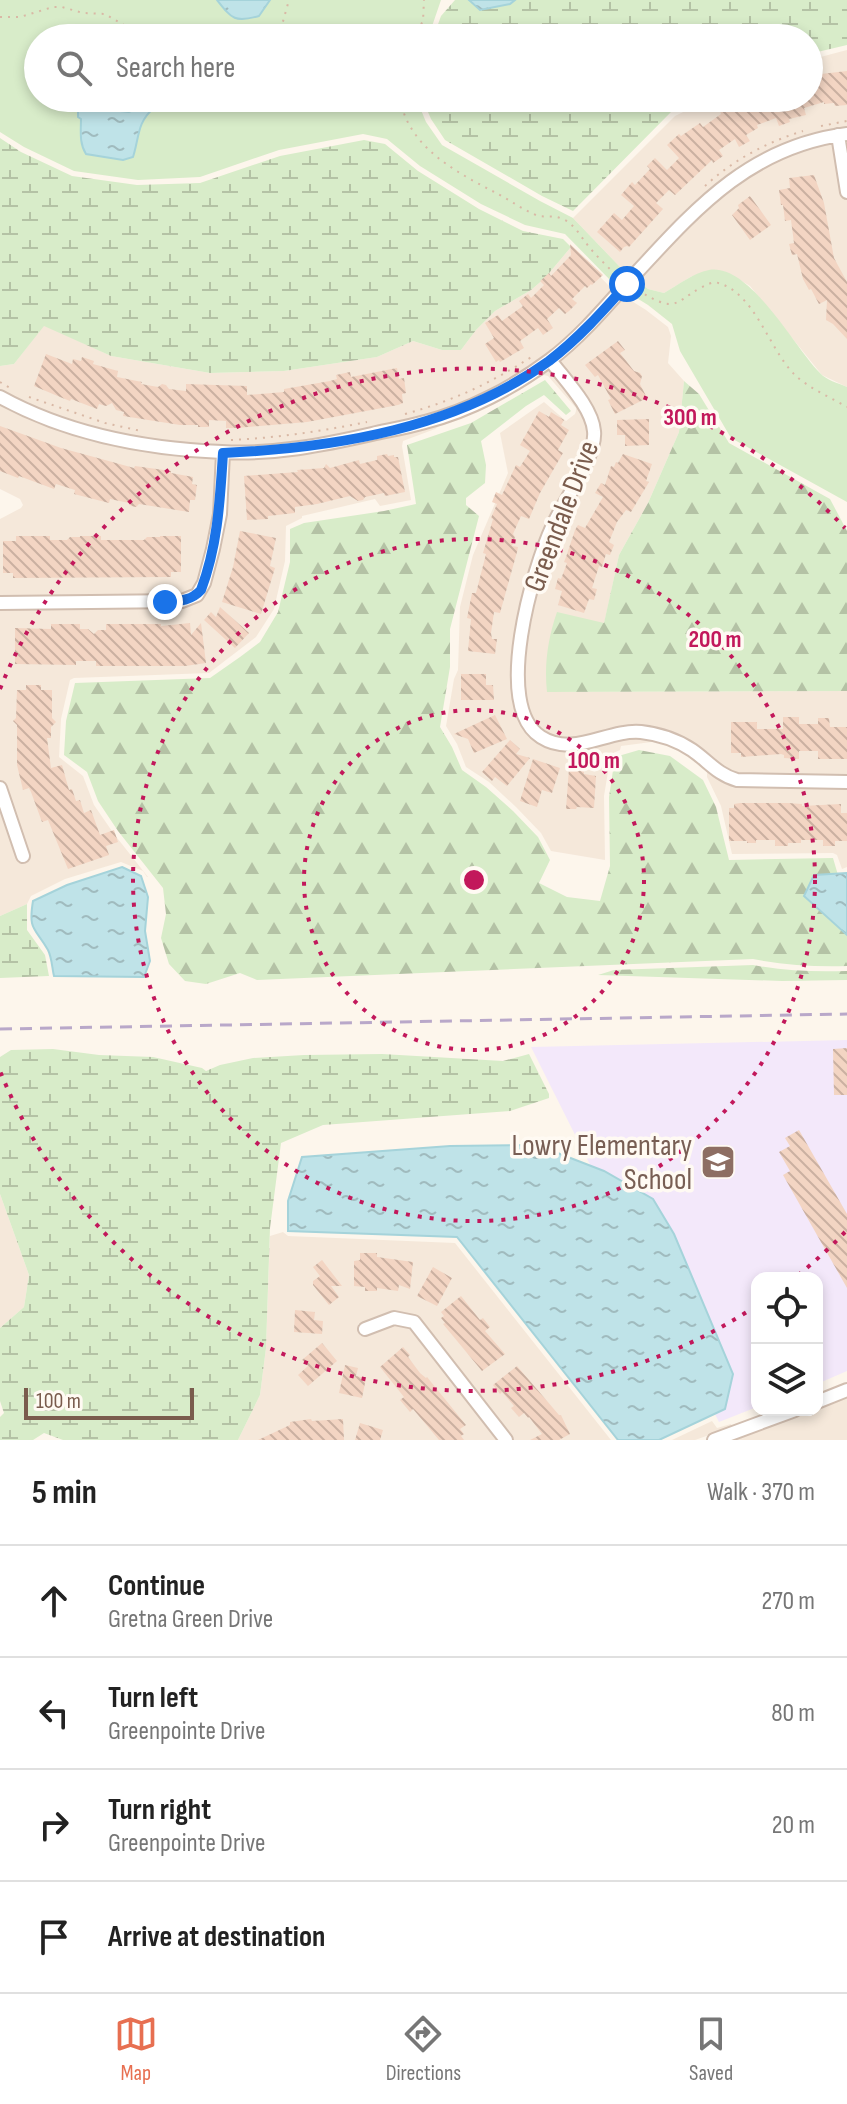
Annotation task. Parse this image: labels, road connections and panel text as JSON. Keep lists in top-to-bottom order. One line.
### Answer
{"streets":{"street":["Greendale Drive"]},"places":{"school or university":["Lowry Elementary School"]},"scale_bar":"100 m","page":{"search":"Search here","scale":"100 m","heading":["5 min","Walk · 370 m"],"list":[["Continue","Gretna Green Drive","270 m"],["Turn left","Greenpointe Drive","80 m"],["Turn right","Greenpointe Drive","20 m"],"Arrive at destination"],"nav":["Map","Directions","Saved"]},"rings":["300 m","200 m","100 m"]}
